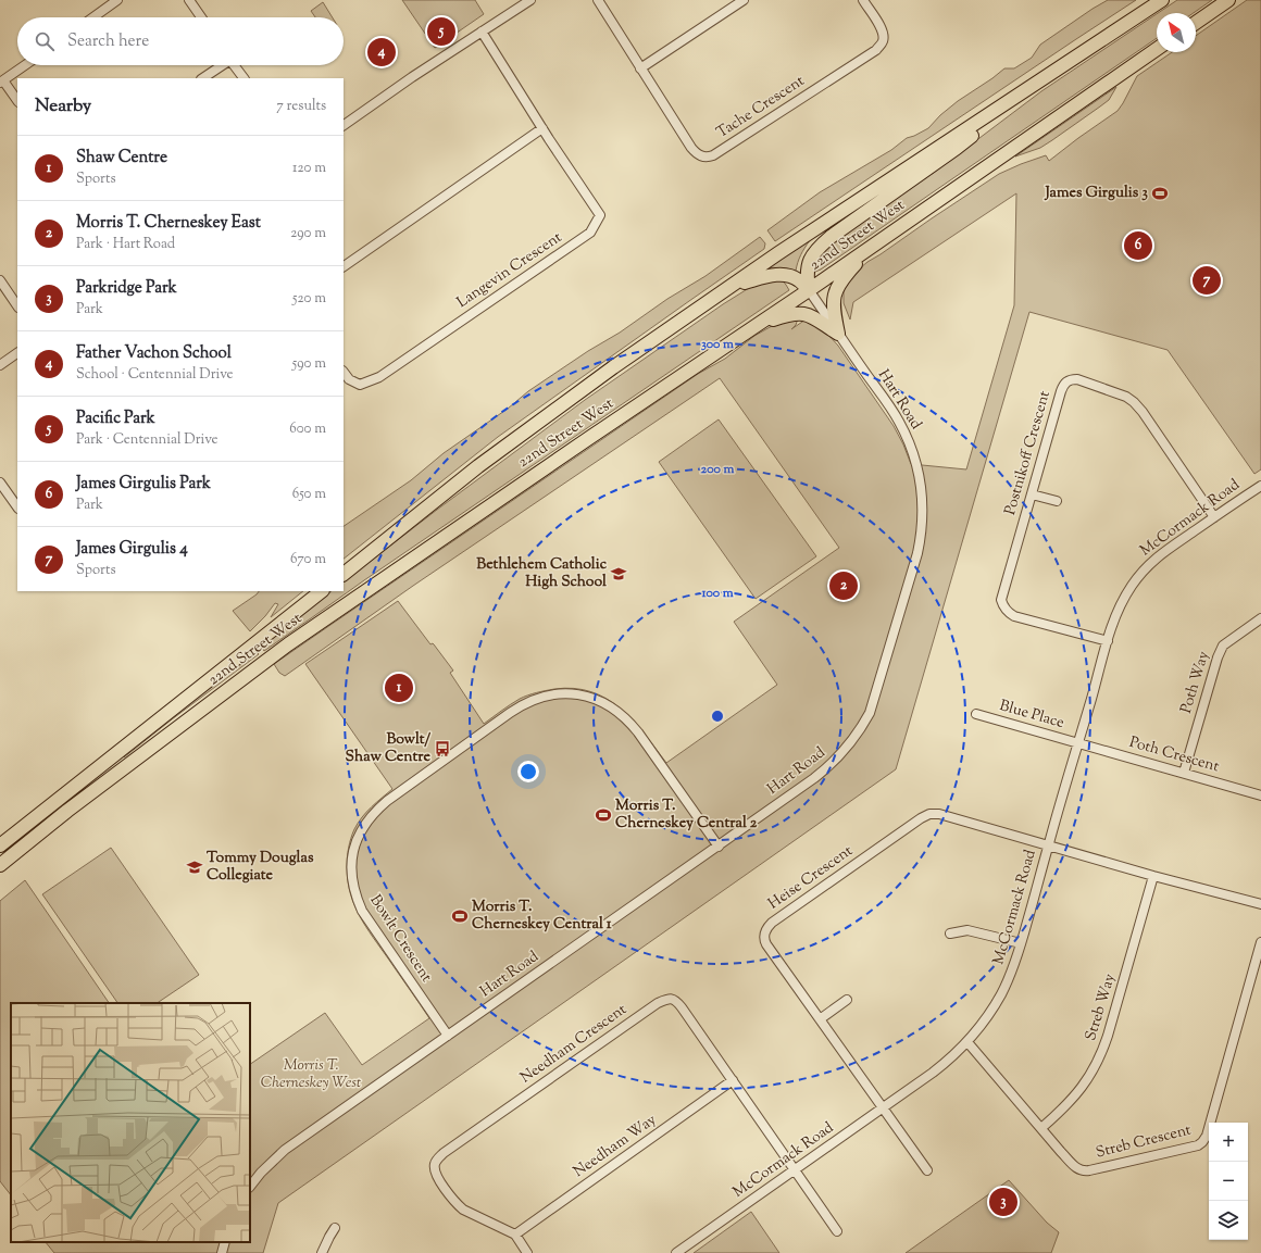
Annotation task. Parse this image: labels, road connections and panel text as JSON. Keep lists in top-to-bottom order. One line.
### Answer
{"streets":{"highway":["22nd Street West"],"street":["Tache Crescent","Langevin Crescent","Hart Road","Postnikoff Crescent","McCormack Road","Poth Way","Blue Place","Poth Crescent","Heise Crescent","Bowlt Crescent","Streb Way","Needham Crescent","Streb Crescent","Needham Way"]},"crossings":[["22nd Street West","Hart Road"],["Hart Road","Bowlt Crescent"],["Postnikoff Crescent","McCormack Road"],["McCormack Road","Blue Place"],["McCormack Road","Poth Crescent"],["McCormack Road","Heise Crescent"],["McCormack Road","Needham Crescent"],["McCormack Road","Streb Crescent"],["Poth Way","Poth Crescent"],["Blue Place","Poth Crescent"],["Streb Way","Streb Crescent"],["Needham Crescent","Needham Way"]],"parks":["Morris T. Cherneskey West"],"places":{"sports":["James Girgulis 3","Morris T. Cherneskey Central 2","Morris T. Cherneskey Central 1"],"school or university":["Bethlehem Catholic High School","Tommy Douglas Collegiate"],"bus stop":["Bowlt/ Shaw Centre"]},"north":"top left","page":{"pins":["5","4","6","7","2","1","3"],"search":"Search here","heading":["Nearby","7 results"],"list":[{"mark":"1","name":"Shaw Centre","note":"Sports","value":"120 m"},{"mark":"2","name":"Morris T. Cherneskey East","note":"Park · Hart Road","value":"290 m"},{"mark":"3","name":"Parkridge Park","note":"Park","value":"520 m"},{"mark":"4","name":"Father Vachon School","note":"School · Centennial Drive","value":"590 m"},{"mark":"5","name":"Pacific Park","note":"Park · Centennial Drive","value":"600 m"},{"mark":"6","name":"James Girgulis Park","note":"Park","value":"650 m"},{"mark":"7","name":"James Girgulis 4","note":"Sports","value":"670 m"}],"map_buttons":["+","−"]},"rings":["300 m","200 m","100 m"]}
